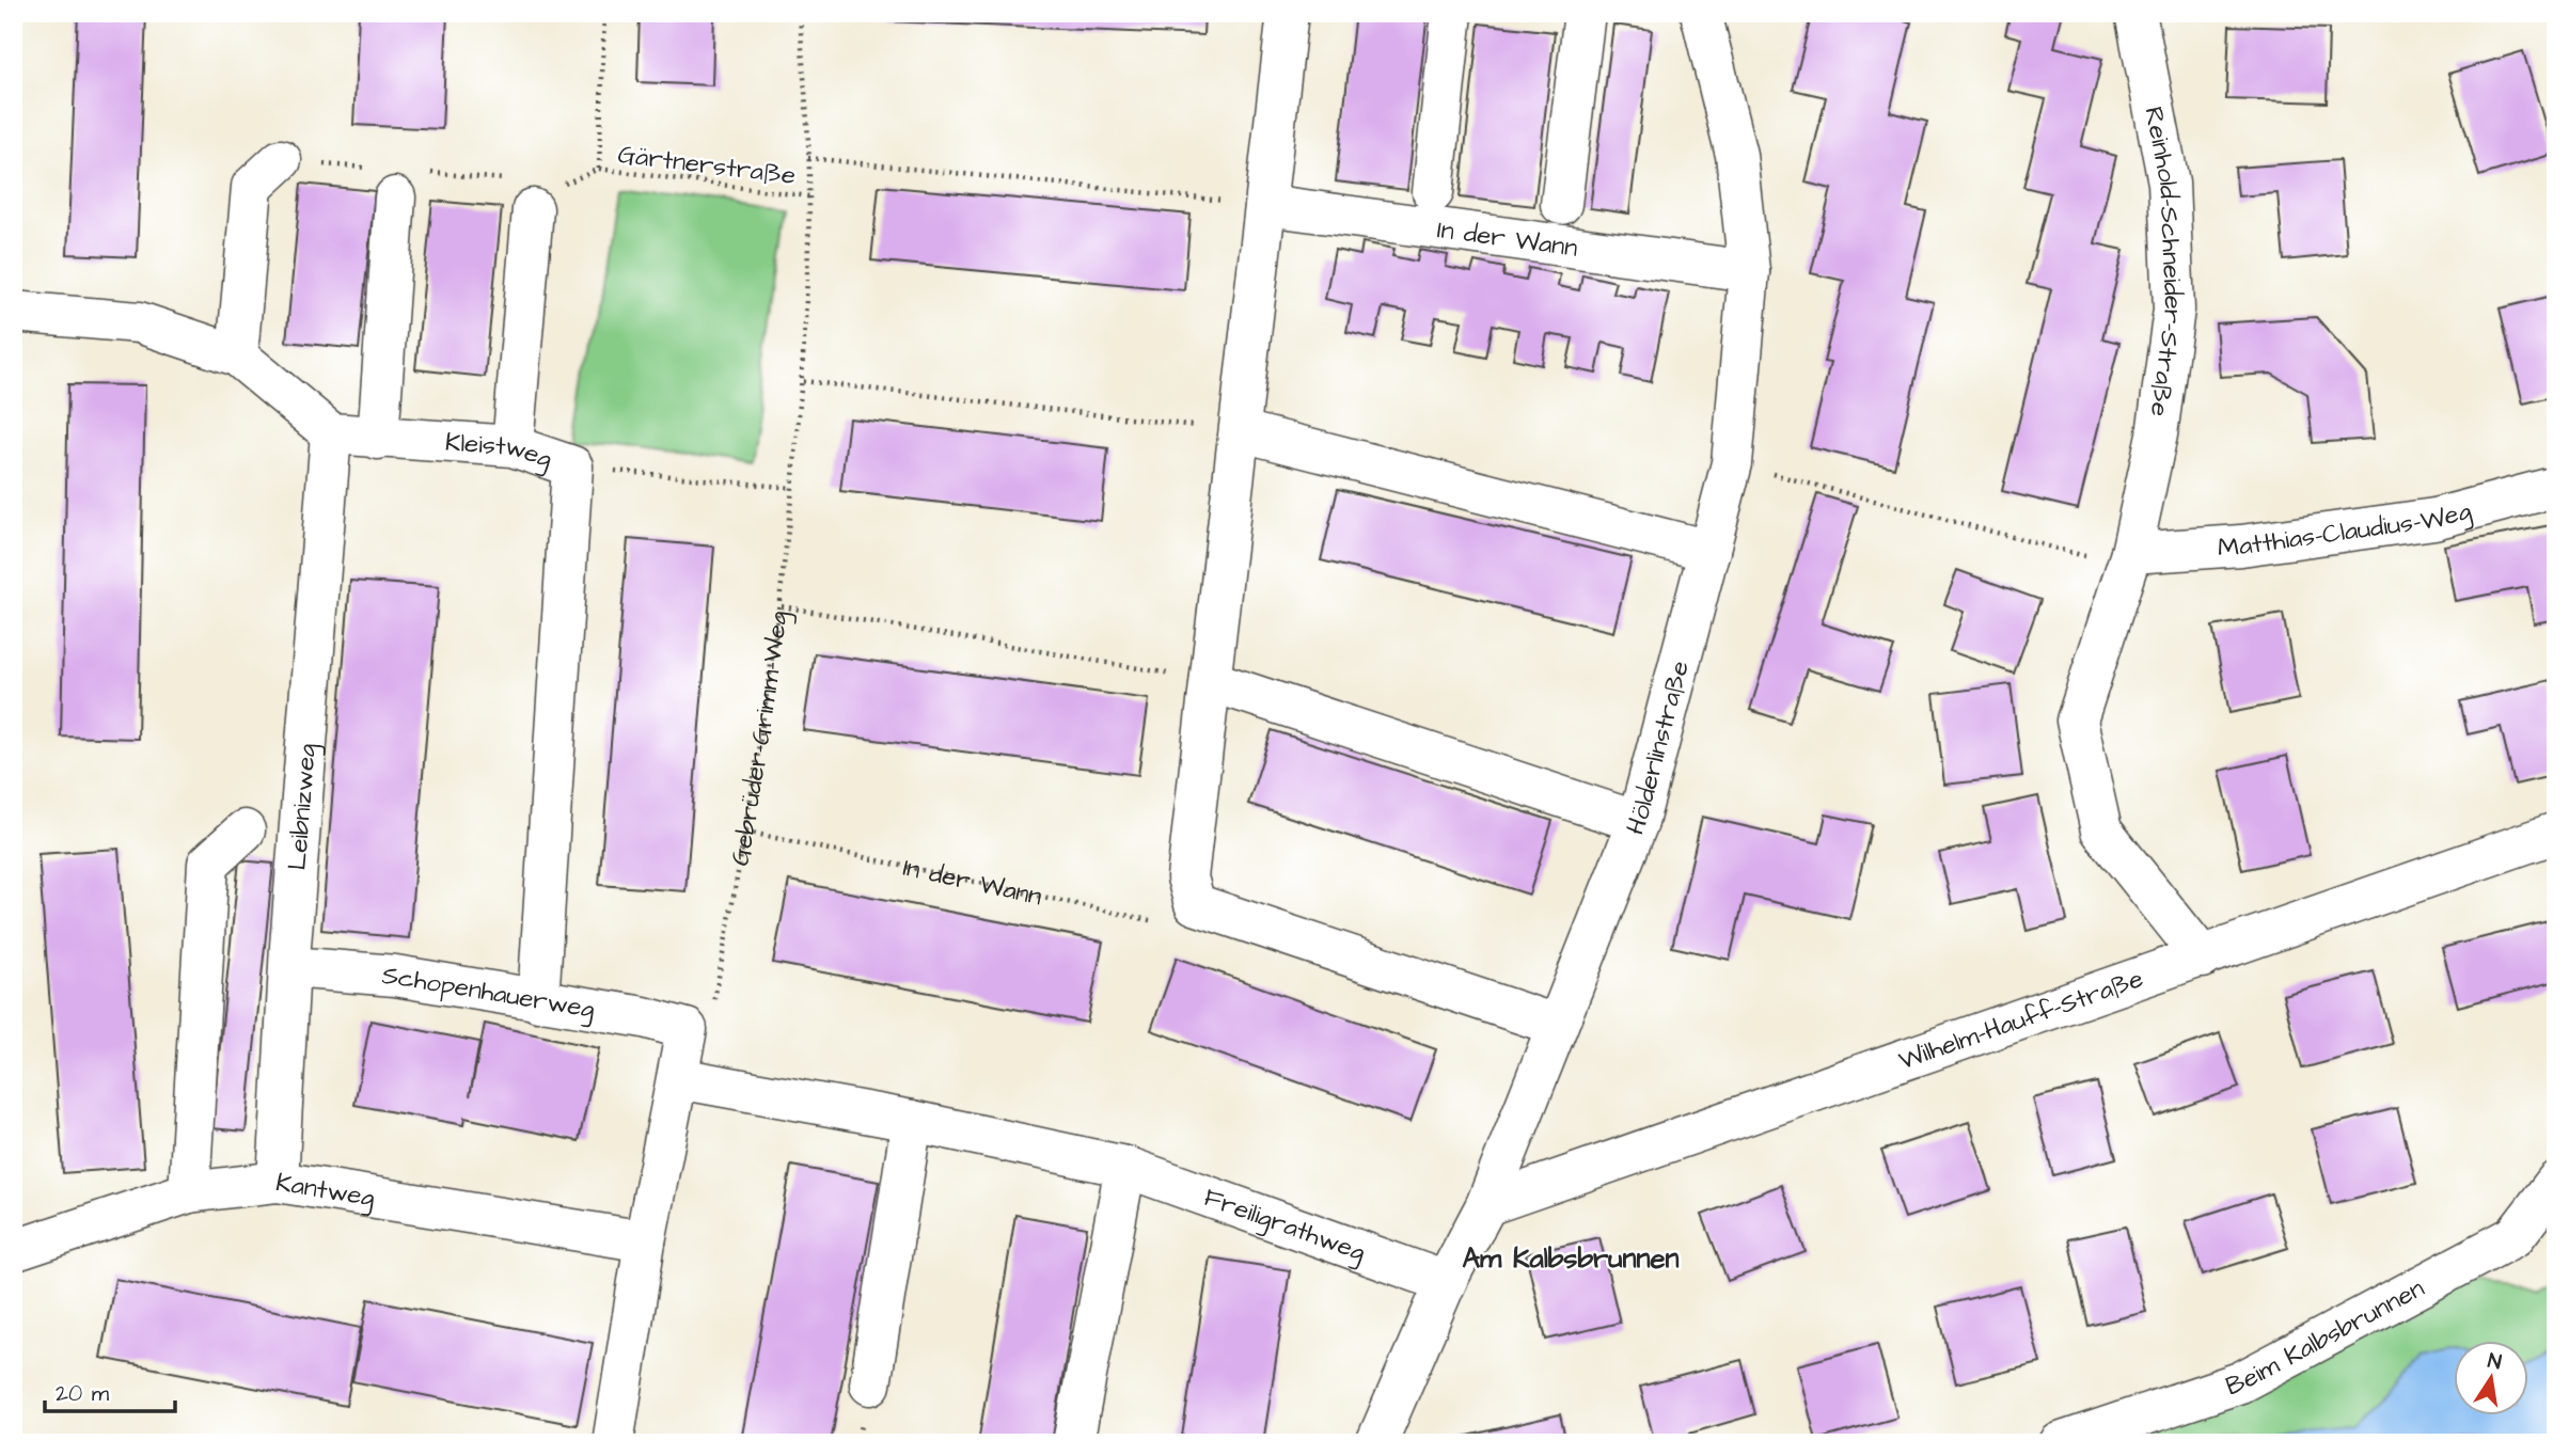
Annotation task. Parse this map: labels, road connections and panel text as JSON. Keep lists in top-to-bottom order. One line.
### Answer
{"streets":{"street":["In der Wann","Reinhold-Schneider-Straße","Kleistweg","Matthias-Claudius-Weg","Hölderlinstraße","Leibnizweg","Schopenhauerweg","Wilhelm-Hauff-Straße","Kantweg","Freiligrathweg","Beim Kalbsbrunnen"],"path":["Gärtnerstraße","Gebrüder-Grimm-Weg"]},"crossings":[["Gärtnerstraße","Gebrüder-Grimm-Weg"],["In der Wann","Gebrüder-Grimm-Weg"],["In der Wann","Hölderlinstraße"],["Reinhold-Schneider-Straße","Matthias-Claudius-Weg"],["Reinhold-Schneider-Straße","Wilhelm-Hauff-Straße"],["Kleistweg","Leibnizweg"],["Kleistweg","Schopenhauerweg"],["Gebrüder-Grimm-Weg","Schopenhauerweg"],["Hölderlinstraße","Wilhelm-Hauff-Straße"],["Hölderlinstraße","Freiligrathweg"],["Leibnizweg","Schopenhauerweg"],["Leibnizweg","Kantweg"]],"districts":["Am Kalbsbrunnen"],"scale_bar":"20 m","north":"top"}
